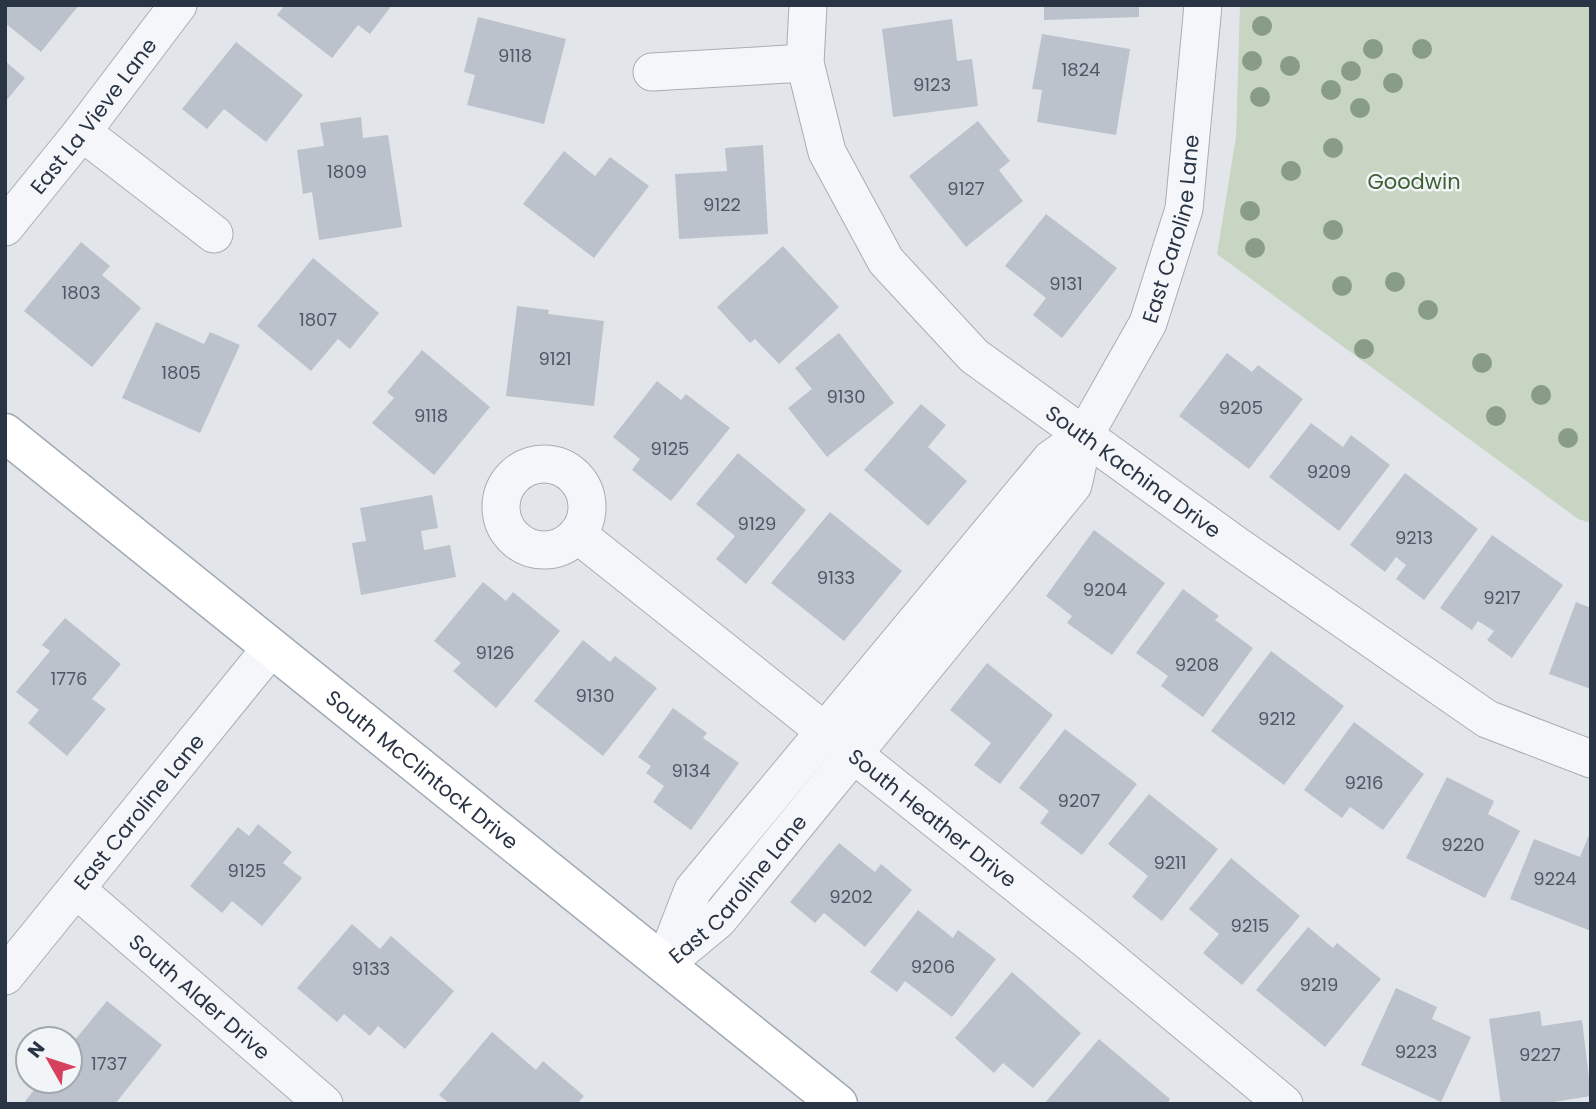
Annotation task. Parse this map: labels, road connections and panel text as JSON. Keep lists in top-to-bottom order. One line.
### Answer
{"streets":{"main road":["South McClintock Drive"],"street":["East La Vieve Lane","East Caroline Lane","South Kachina Drive","South Heather Drive","South Alder Drive"]},"crossings":[["East Caroline Lane","South Kachina Drive"],["East Caroline Lane","South McClintock Drive"],["East Caroline Lane","South Heather Drive"],["East Caroline Lane","South Alder Drive"]],"parks":["Goodwin"],"house_numbers":["9118","1824","9123","1809","9127","9122","9131","1803","1807","9121","1805","9130","9205","9118","9125","9209","9129","9213","9133","9204","9217","9126","9208","1776","9130","9212","9134","9216","9207","9220","9211","9125","9224","9202","9215","9206","9133","9219","9223","9227","1737"],"north":"top left"}
